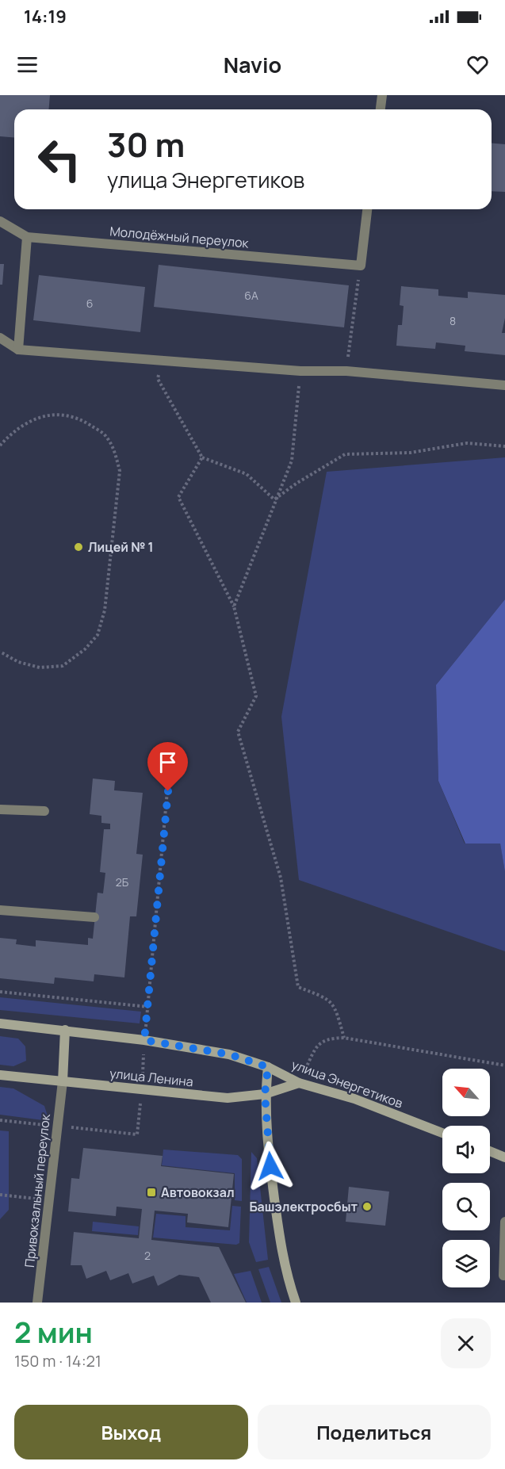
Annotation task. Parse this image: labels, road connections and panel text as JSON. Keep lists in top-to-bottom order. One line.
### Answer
{"streets":{"main road":["улица Ленина","улица Энергетиков"],"lane":["Молодёжный переулок","Привокзальный переулок"]},"crossings":[["улица Ленина","улица Энергетиков"],["улица Ленина","Привокзальный переулок"]],"places":{"other":["Лицей № 1","Башэлектросбыт"],"transit":["Автовокзал"]},"house_numbers":["6А","6","8","2Б","2"],"north":"top left","page":{"status":"14:19","header":"Navio","turn":["30 m","улица Энергетиков"],"heading":["2 мин","150 m · 14:21"],"buttons":["Выход","Поделиться"]}}
